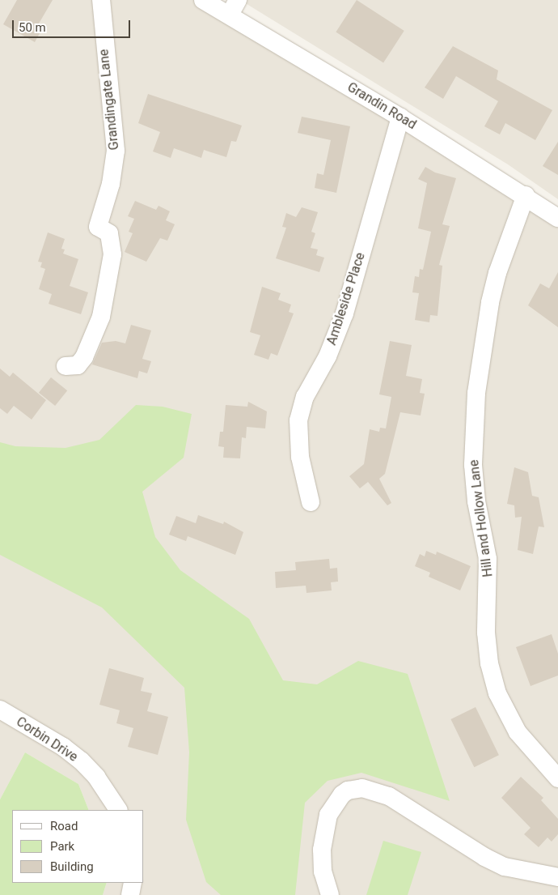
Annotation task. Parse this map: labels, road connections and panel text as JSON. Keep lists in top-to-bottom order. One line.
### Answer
{"streets":{"street":["Grandingate Lane","Grandin Road","Ambleside Place","Hill and Hollow Lane","Corbin Drive"]},"crossings":[["Grandin Road","Ambleside Place"],["Grandin Road","Hill and Hollow Lane"]],"legend":["Road","Park","Building"],"scale_bar":"50 m"}
